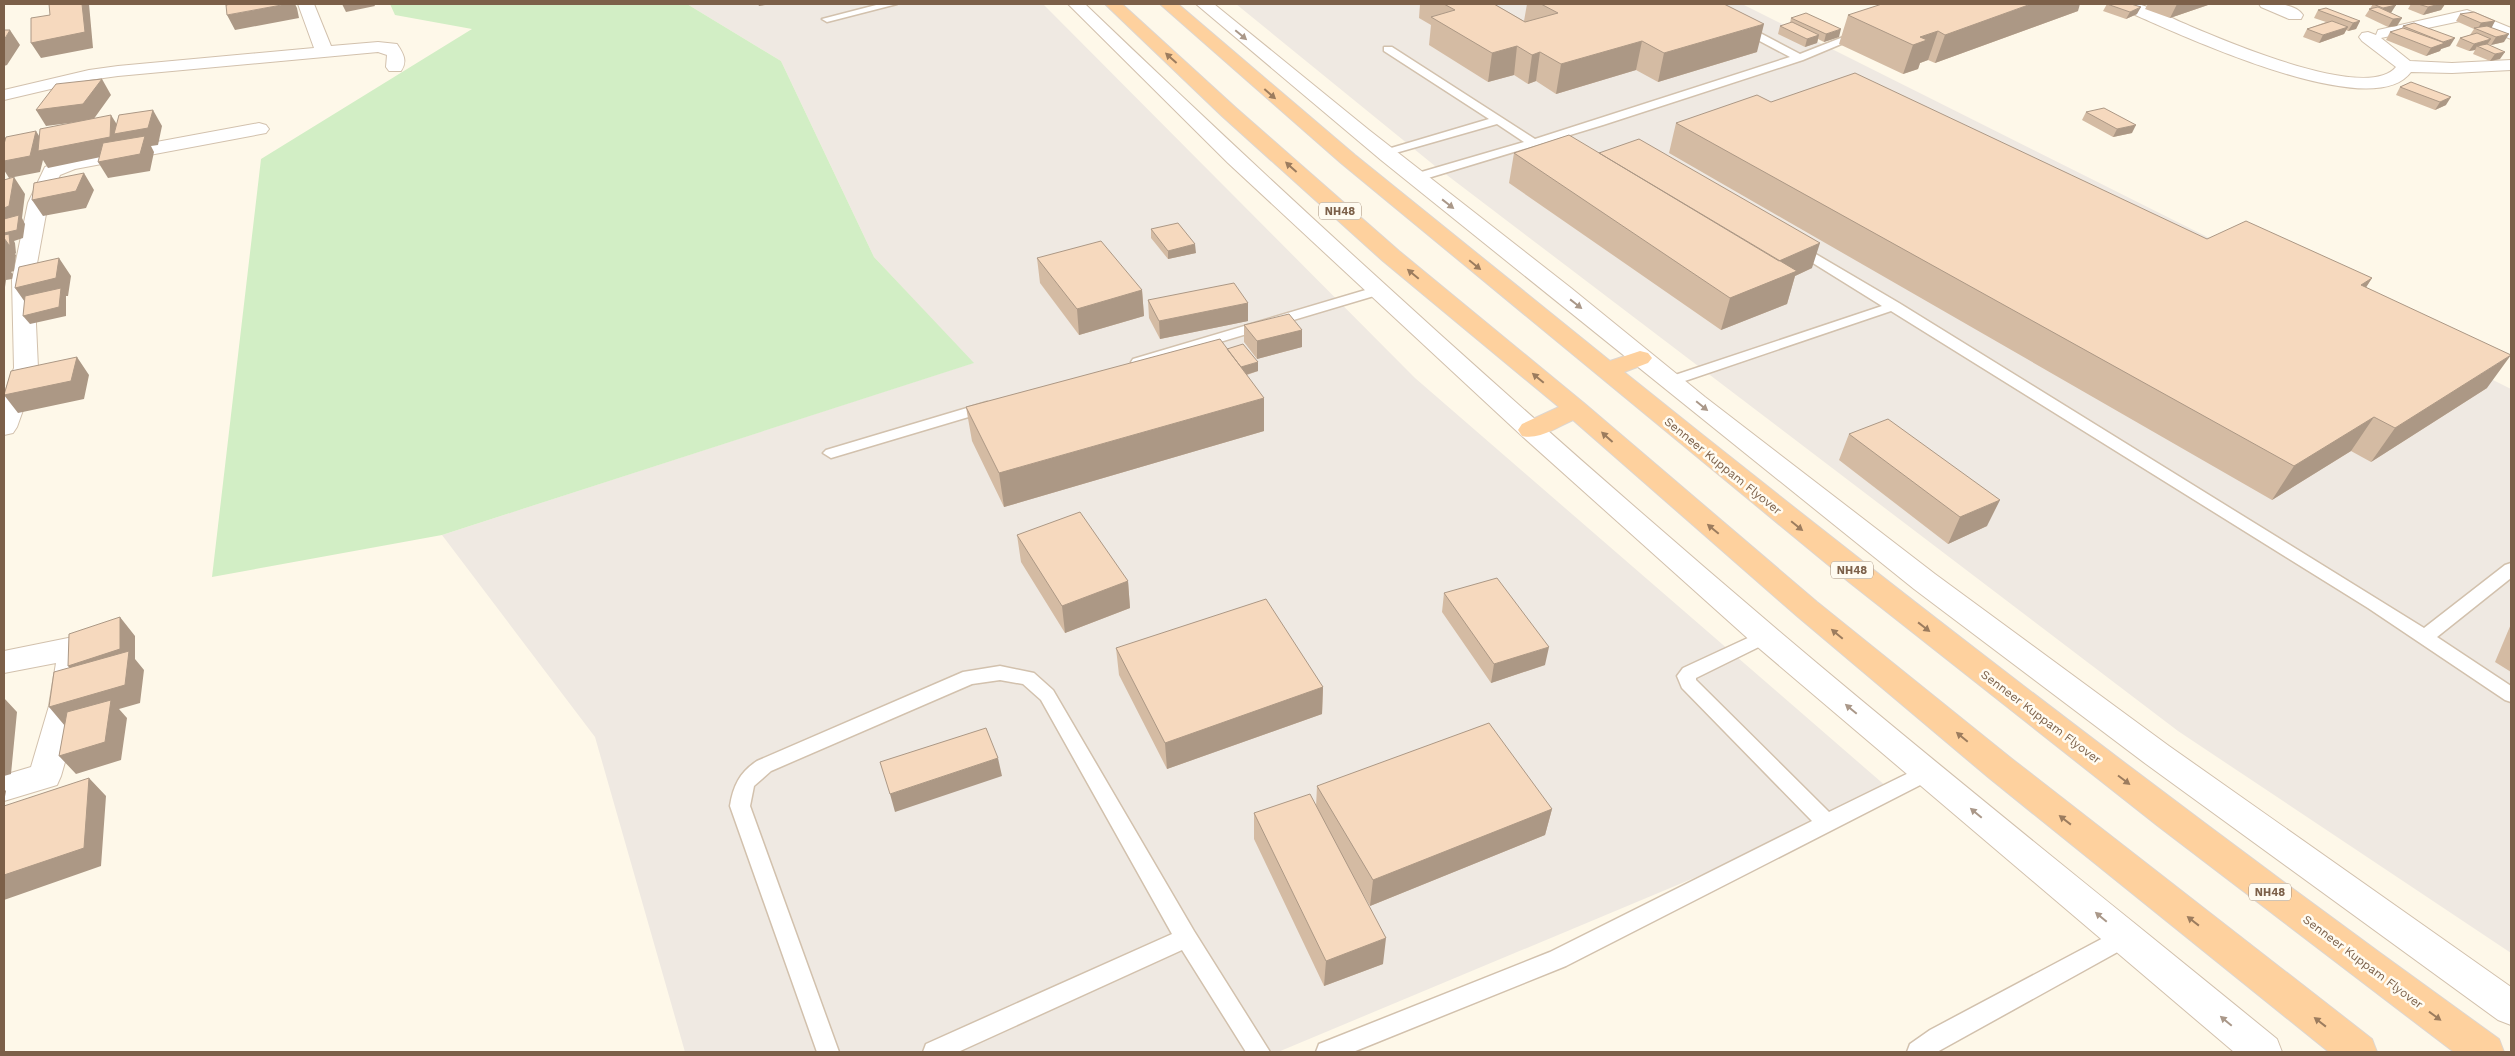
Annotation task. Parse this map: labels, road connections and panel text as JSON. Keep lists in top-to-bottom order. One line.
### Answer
{"streets":{"highway":["NH48","Senneer Kuppam Flyover"]},"crossings":[["NH48","Senneer Kuppam Flyover"]]}
